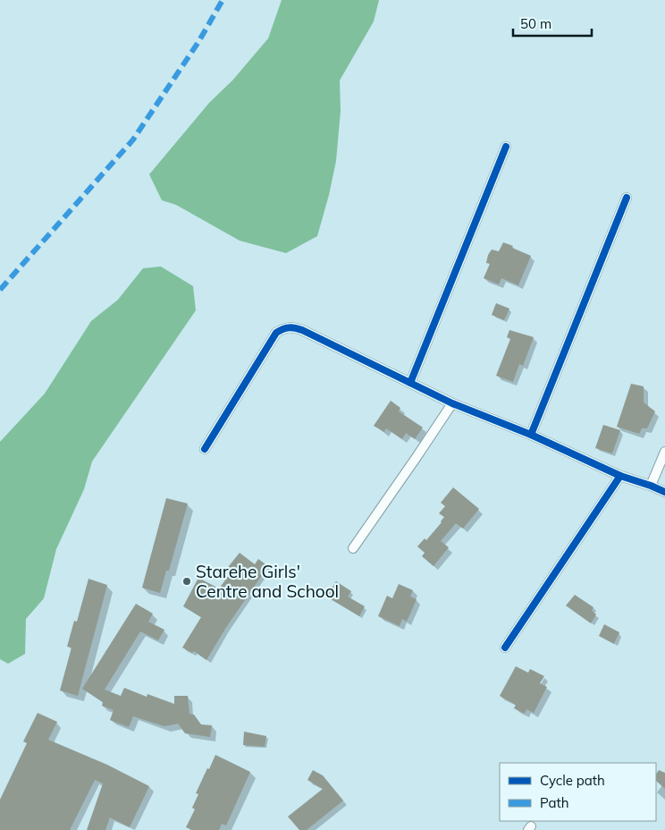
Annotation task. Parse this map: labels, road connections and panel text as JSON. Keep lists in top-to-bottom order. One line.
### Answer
{"places":["Starehe Girls' Centre and School"],"legend":["Cycle path","Path"],"scale_bar":"50 m"}
